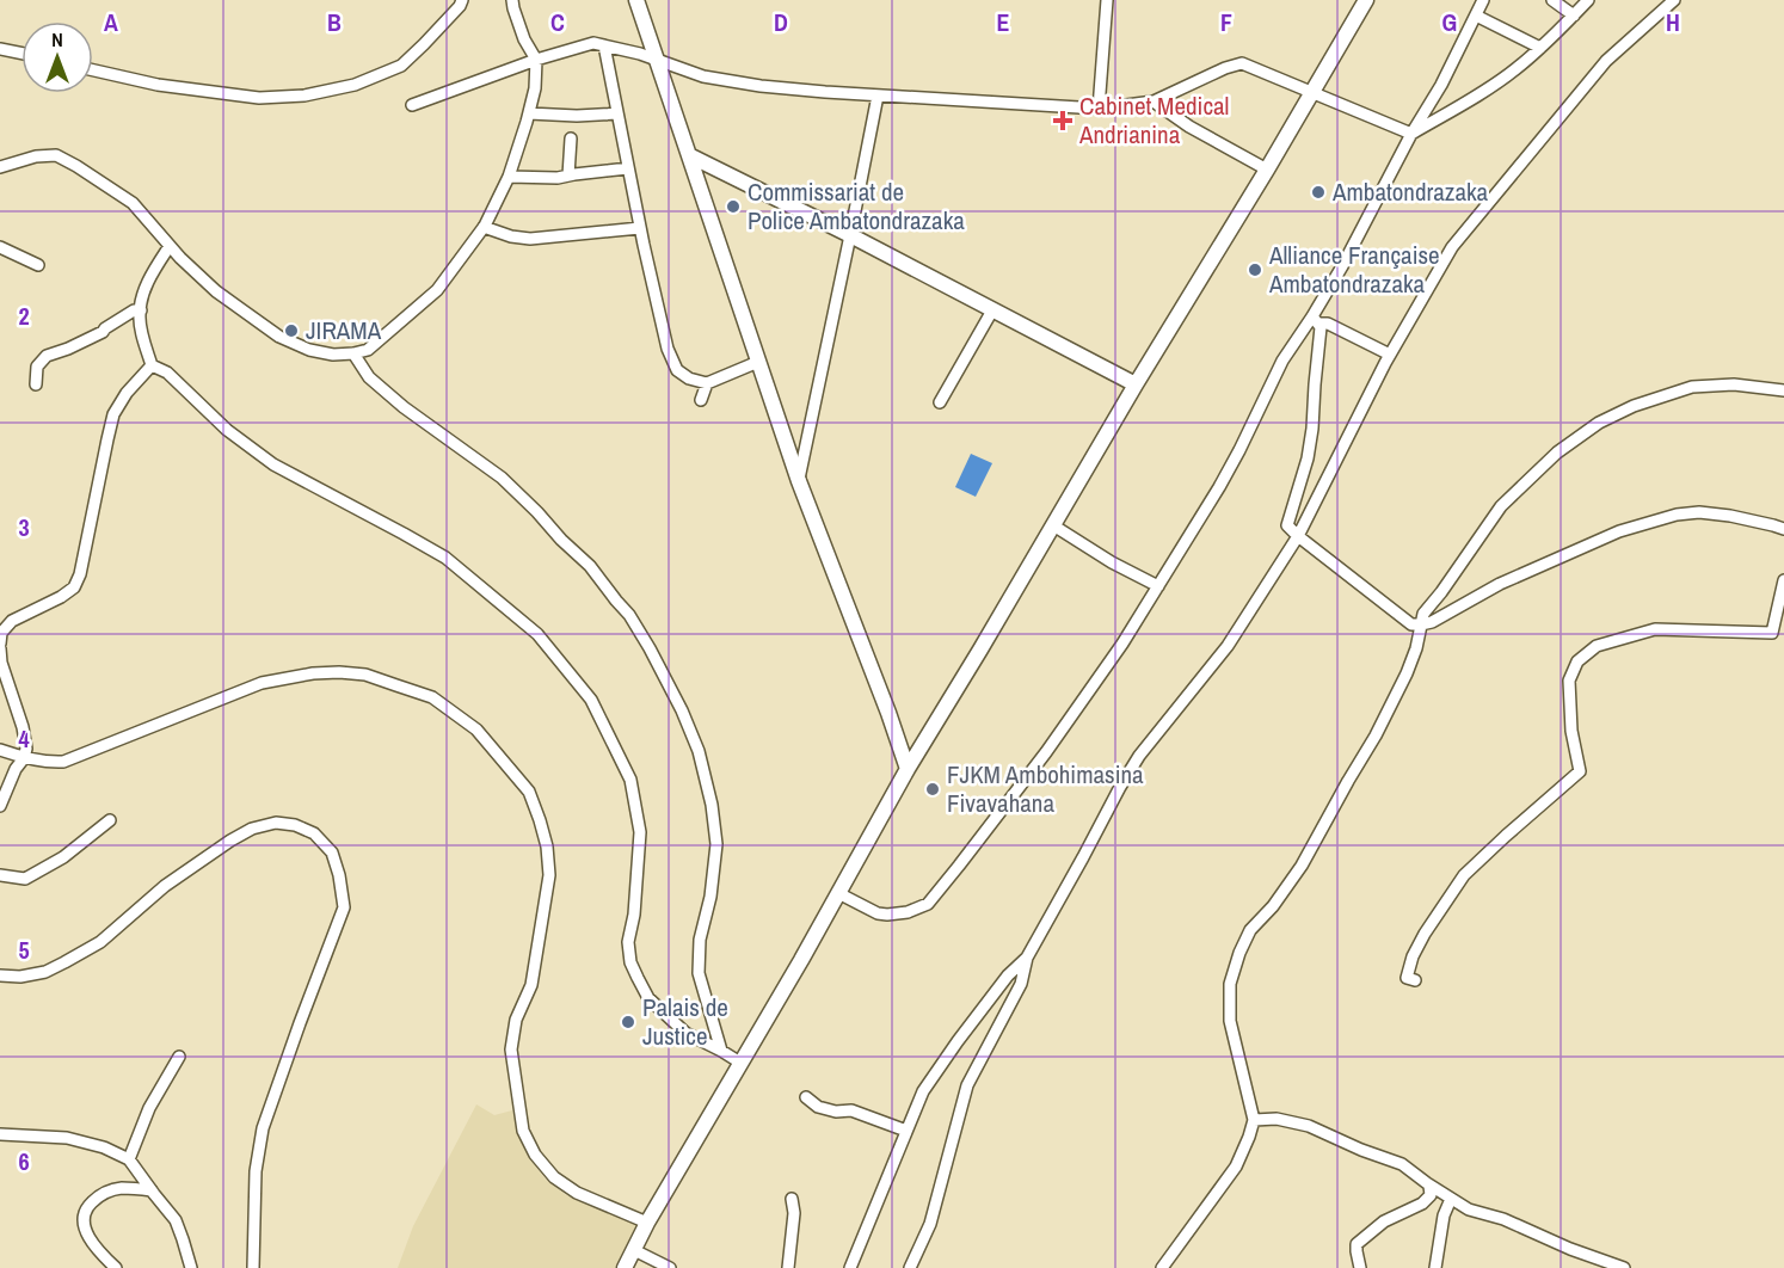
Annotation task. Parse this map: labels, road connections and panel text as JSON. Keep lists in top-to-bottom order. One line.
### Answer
{"places":{"health":["Cabinet Medical Andrianina"],"other":["Ambatondrazaka","Commissariat de Police Ambatondrazaka","Alliance Française Ambatondrazaka","JIRAMA","FJKM Ambohimasina Fivavahana","Palais de Justice"]},"north":"top","grid":{"columns":["A","B","C","D","E","F","G","H"],"rows":["2","3","4","5","6"]}}
